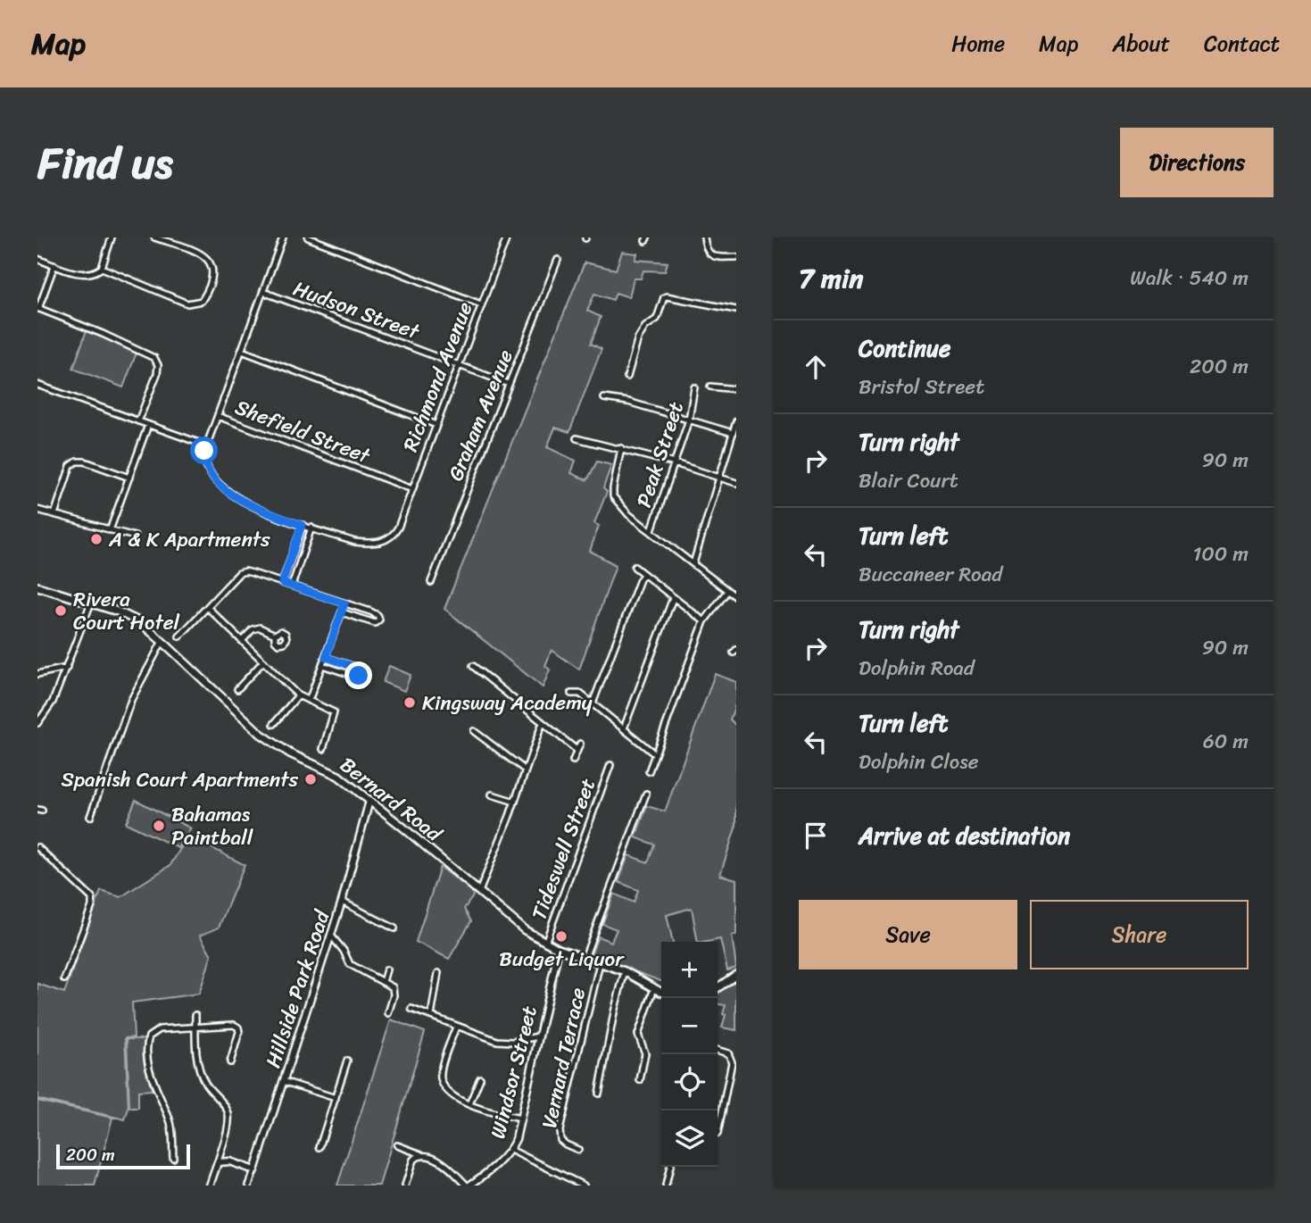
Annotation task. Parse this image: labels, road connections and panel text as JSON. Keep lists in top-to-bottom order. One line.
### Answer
{"streets":{"main road":["Bernard Road"],"street":["Hudson Street","Richmond Avenue","Graham Avenue","Shefield Street","Peak Street","Tideswell Street","Hillside Park Road","Vernard Terrace","Windsor Street"]},"crossings":[["Hudson Street","Richmond Avenue"],["Hudson Street","Graham Avenue"],["Richmond Avenue","Shefield Street"],["Bernard Road","Tideswell Street"],["Bernard Road","Hillside Park Road"],["Bernard Road","Vernard Terrace"],["Bernard Road","Windsor Street"]],"places":["A & K Apartments","Rivera Court Hotel","Kingsway Academy","Spanish Court Apartments","Bahamas Paintball","Budget Liquor"],"scale_bar":"200 m","page":{"header":"Map","nav":["Home","Map","About","Contact"],"title":"Find us","buttons":["Directions",["Save","Share"]],"heading":["7 min","Walk · 540 m"],"list":[["Continue","Bristol Street","200 m"],["Turn right","Blair Court","90 m"],["Turn left","Buccaneer Road","100 m"],["Turn right","Dolphin Road","90 m"],["Turn left","Dolphin Close","60 m"],"Arrive at destination"],"map_buttons":["+","−"],"scale":"200 m"}}
